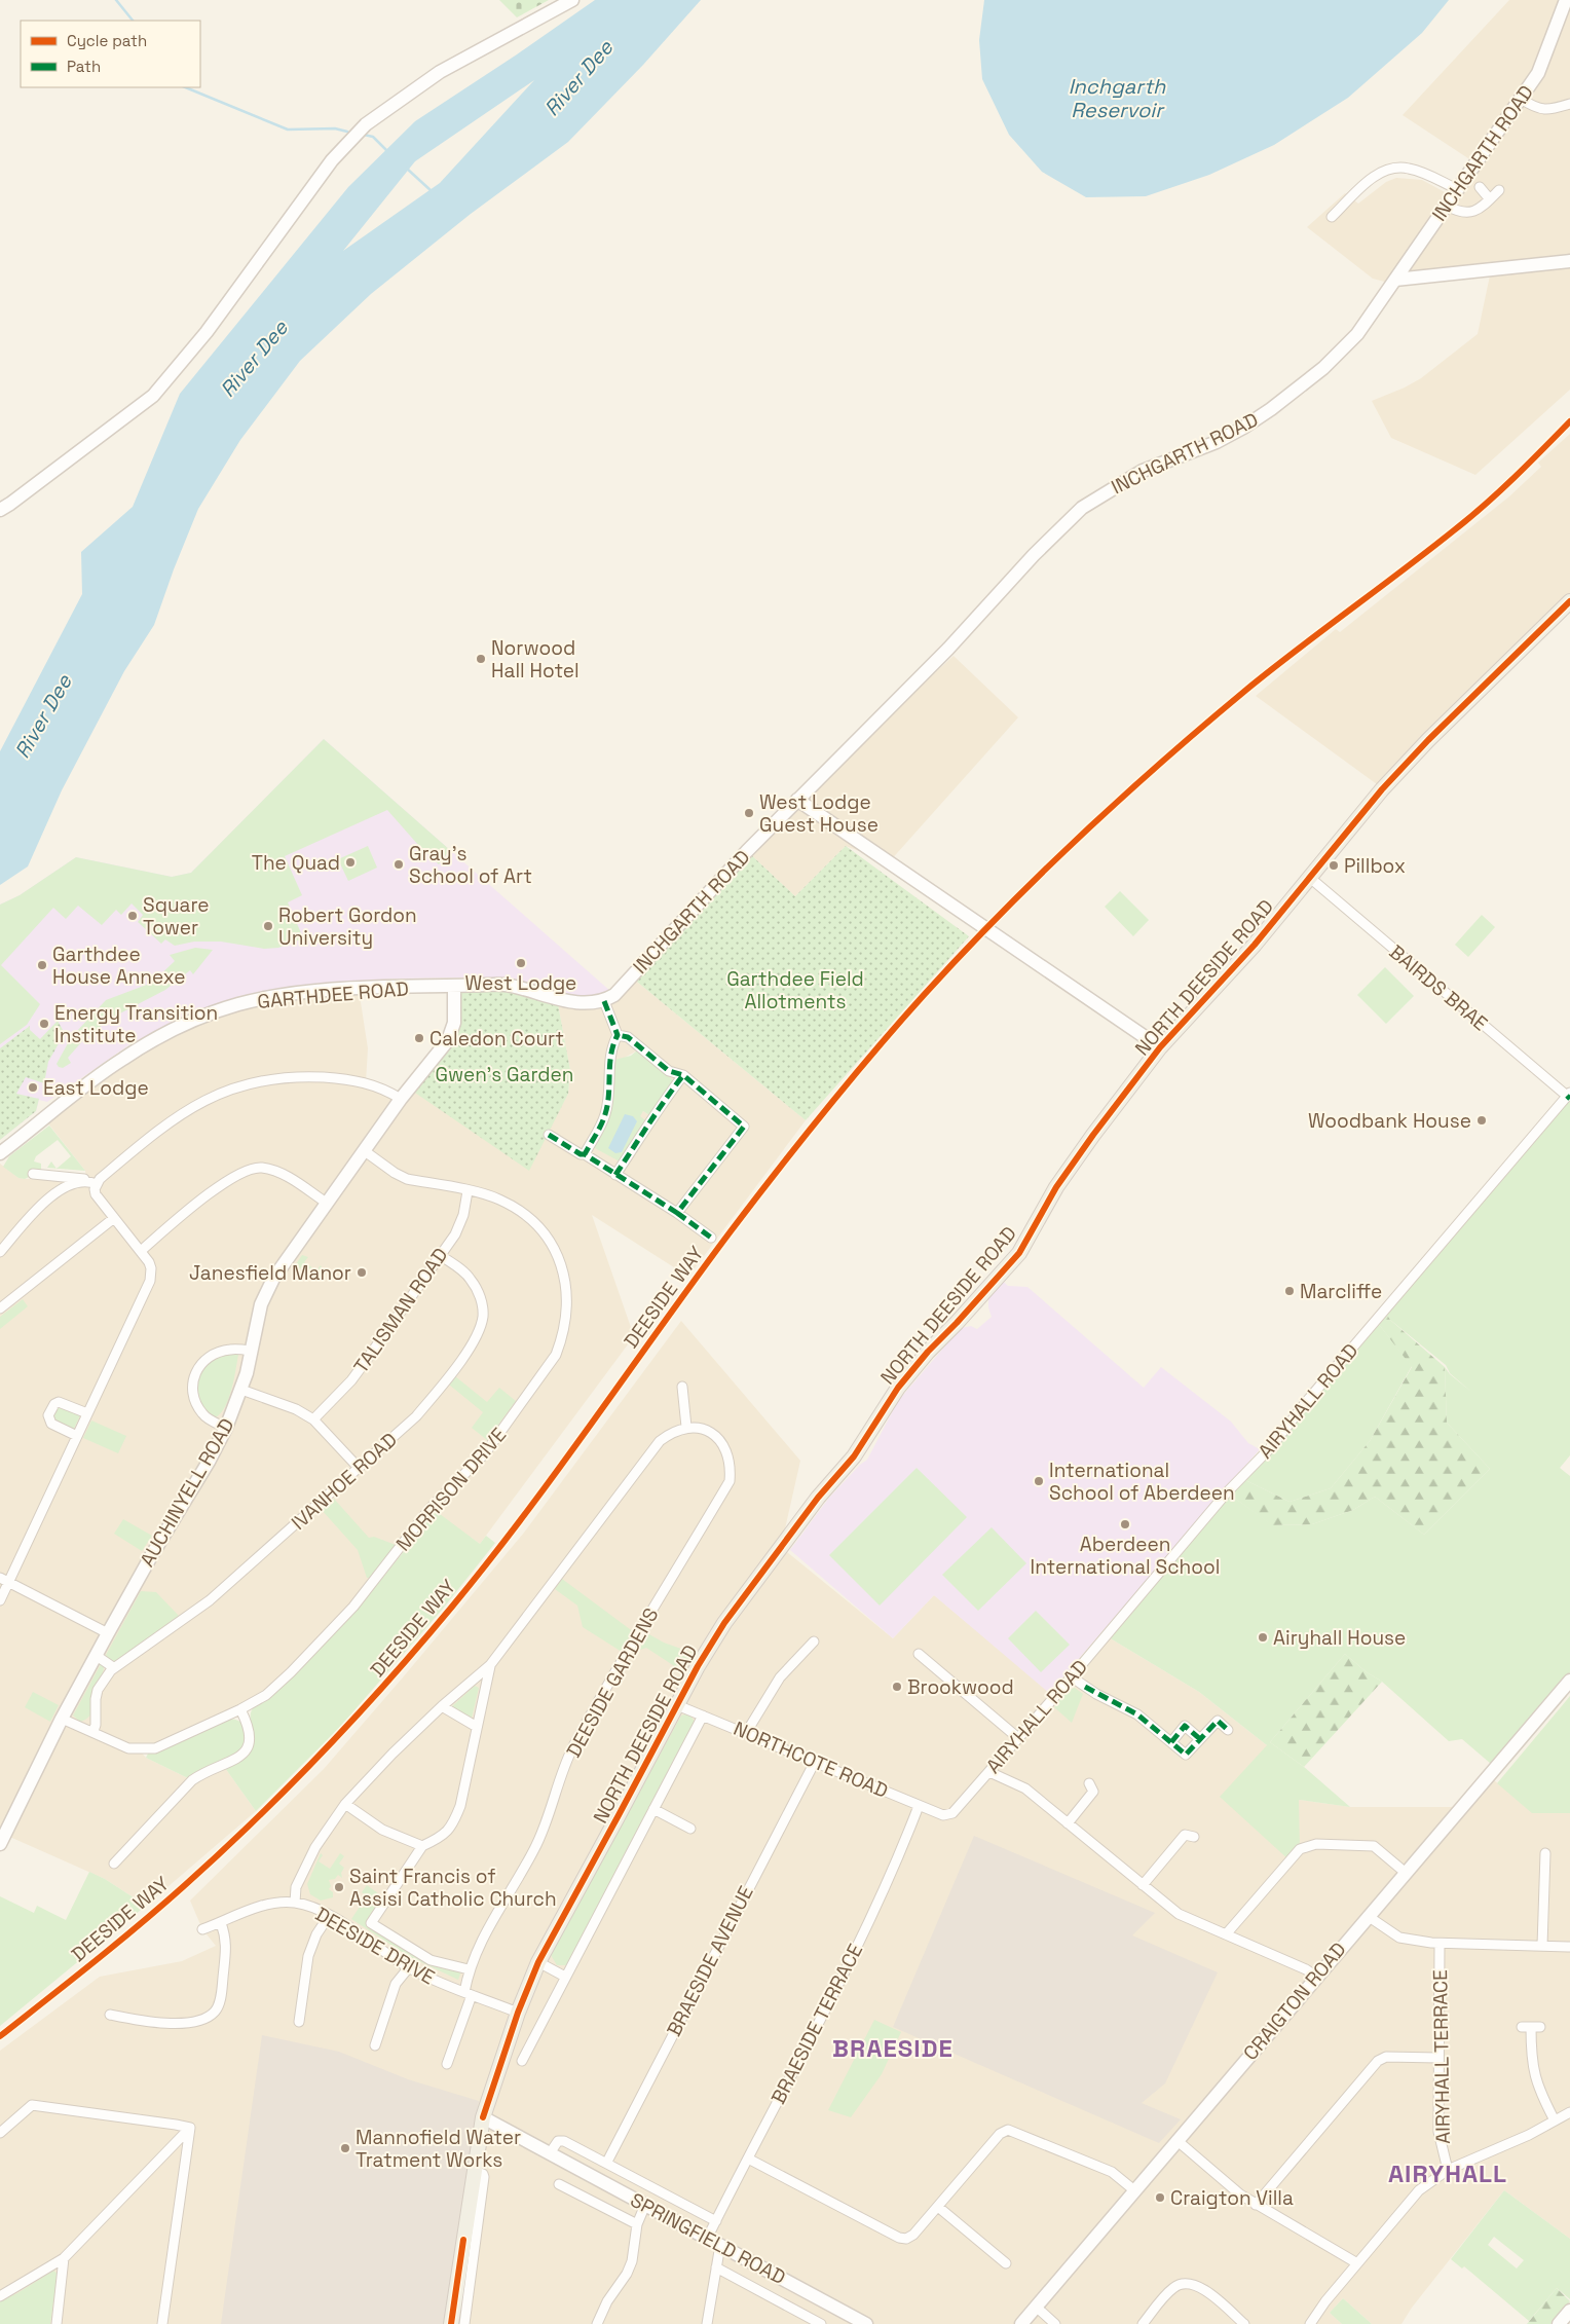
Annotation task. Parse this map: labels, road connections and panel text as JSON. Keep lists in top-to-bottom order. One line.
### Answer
{"streets":{"main road":["NORTH DEESIDE ROAD"],"street":["INCHGARTH ROAD","BAIRDS BRAE","GARTHDEE ROAD","TALISMAN ROAD","AIRYHALL ROAD","IVANHOE ROAD","MORRISON DRIVE","AUCHINYELL ROAD","DEESIDE GARDENS","NORTHCOTE ROAD","DEESIDE DRIVE","BRAESIDE AVENUE","CRAIGTON ROAD","BRAESIDE TERRACE","AIRYHALL TERRACE","SPRINGFIELD ROAD"],"cycle path":["DEESIDE WAY"]},"crossings":[["INCHGARTH ROAD","GARTHDEE ROAD"],["NORTH DEESIDE ROAD","BAIRDS BRAE"],["NORTH DEESIDE ROAD","NORTHCOTE ROAD"],["NORTH DEESIDE ROAD","DEESIDE DRIVE"],["NORTH DEESIDE ROAD","SPRINGFIELD ROAD"],["BAIRDS BRAE","AIRYHALL ROAD"],["GARTHDEE ROAD","AUCHINYELL ROAD"],["TALISMAN ROAD","IVANHOE ROAD"],["TALISMAN ROAD","MORRISON DRIVE"],["AIRYHALL ROAD","NORTHCOTE ROAD"],["IVANHOE ROAD","MORRISON DRIVE"],["MORRISON DRIVE","AUCHINYELL ROAD"],["DEESIDE GARDENS","DEESIDE DRIVE"],["NORTHCOTE ROAD","BRAESIDE AVENUE"],["NORTHCOTE ROAD","BRAESIDE TERRACE"],["BRAESIDE AVENUE","SPRINGFIELD ROAD"],["BRAESIDE TERRACE","SPRINGFIELD ROAD"]],"districts":["BRAESIDE","AIRYHALL"],"water":["River Dee","Inchgarth Reservoir"],"parks":["Garthdee Field Allotments","Gwen's Garden"],"places":["Norwood Hall Hotel","West Lodge Guest House","The Quad","Gray's School of Art","Pillbox","Square Tower","Robert Gordon University","West Lodge","Garthdee House Annexe","Energy Transition Institute","Caledon Court","East Lodge","Woodbank House","Janesfield Manor","Marcliffe","International School of Aberdeen","Aberdeen International School","Airyhall House","Brookwood","Saint Francis of Assisi Catholic Church","Mannofield Water Tratment Works","Craigton Villa"],"legend":["Cycle path","Path"]}
